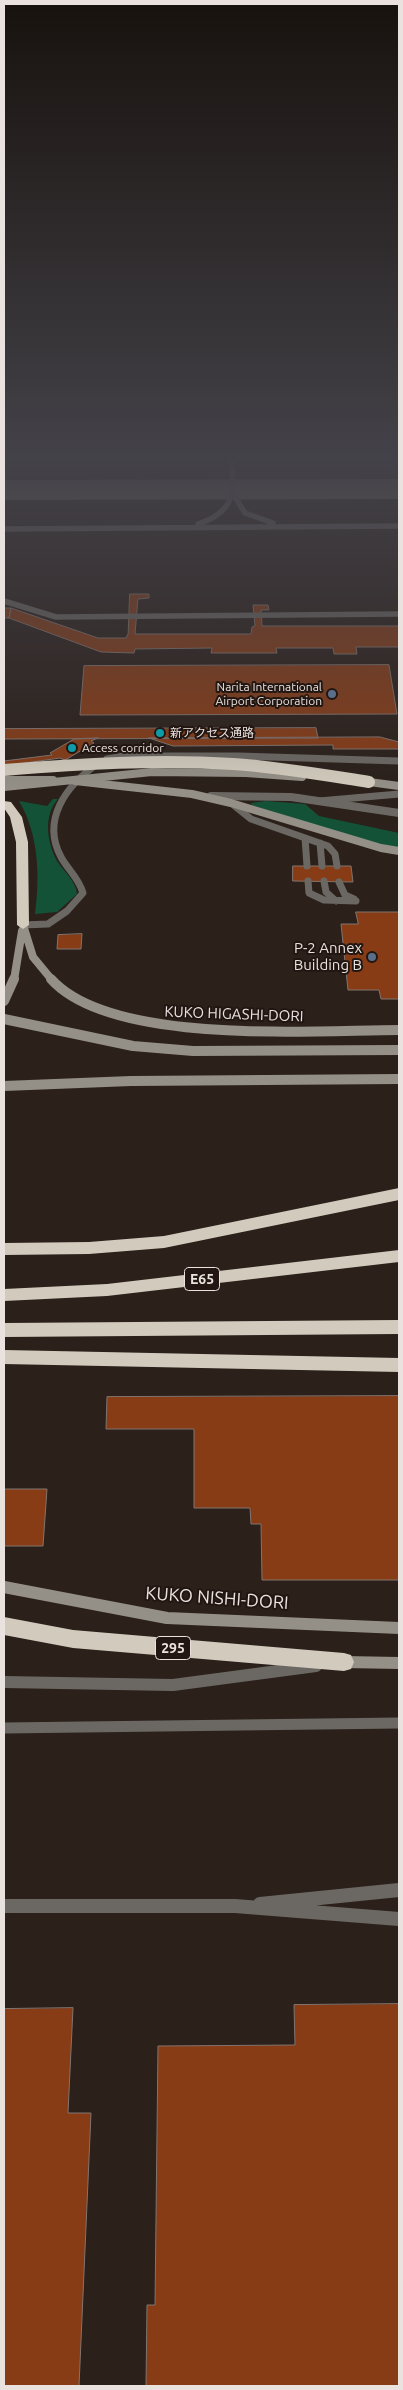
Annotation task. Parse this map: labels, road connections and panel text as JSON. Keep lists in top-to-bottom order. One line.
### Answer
{"streets":{"highway":["E65","295"],"street":["KUKO HIGASHI-DORI","KUKO NISHI-DORI"]},"places":["Narita International Airport Corporation","新アクセス通路","Access corridor","P-2 Annex Building B"]}
